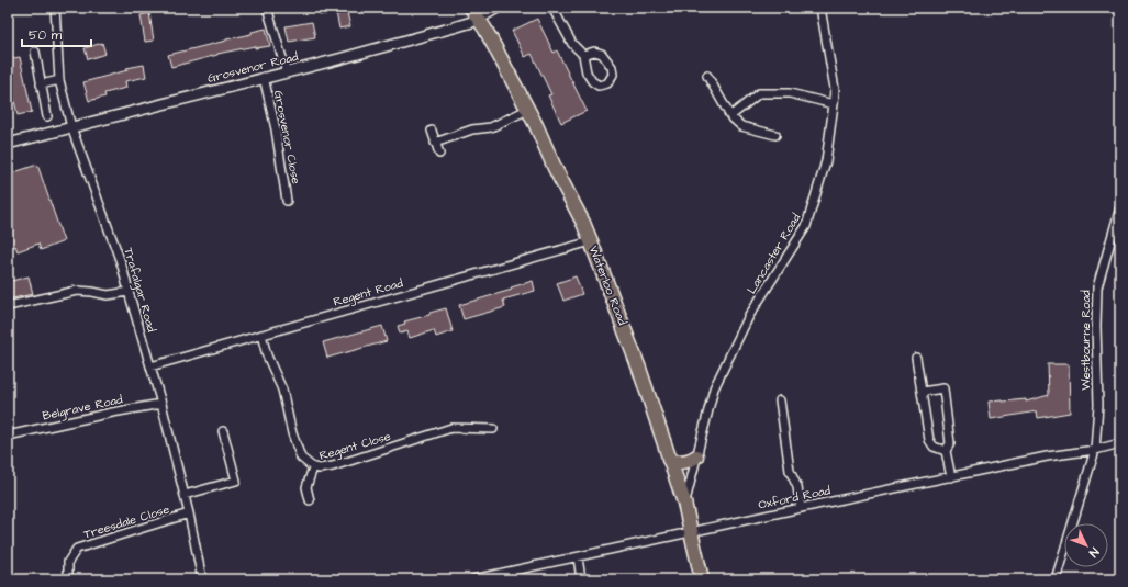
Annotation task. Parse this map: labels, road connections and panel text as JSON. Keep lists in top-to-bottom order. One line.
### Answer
{"streets":{"highway":["Waterloo Road"],"street":["Grosvenor Road","Grosvenor Close","Lancaster Road","Trafalgar Road","Regent Road","Westbourne Road","Belgrave Road","Regent Close","Oxford Road","Treesdale Close"]},"crossings":[["Grosvenor Road","Grosvenor Close"],["Grosvenor Road","Waterloo Road"],["Grosvenor Road","Trafalgar Road"],["Lancaster Road","Waterloo Road"],["Waterloo Road","Regent Road"],["Waterloo Road","Oxford Road"],["Trafalgar Road","Regent Road"],["Trafalgar Road","Belgrave Road"],["Trafalgar Road","Treesdale Close"],["Regent Road","Regent Close"],["Westbourne Road","Oxford Road"]],"scale_bar":"50 m","north":"bottom right"}
